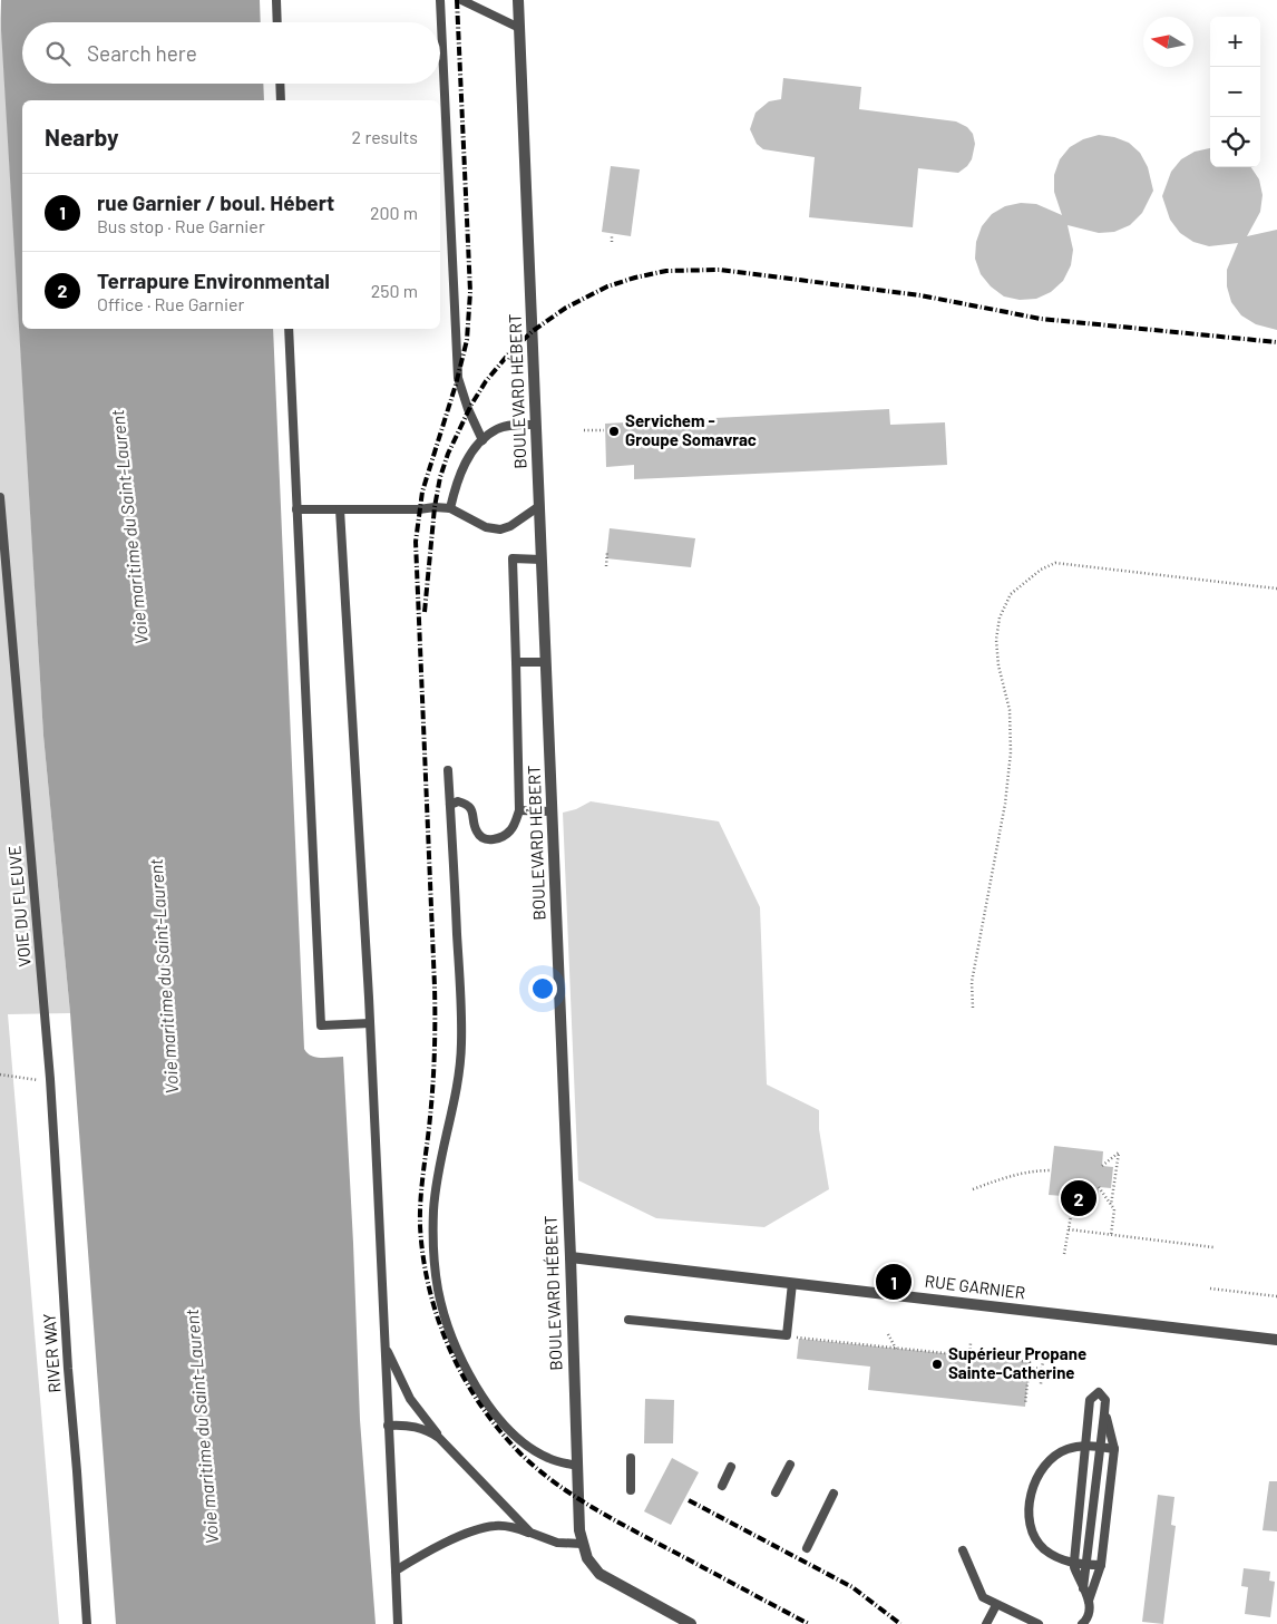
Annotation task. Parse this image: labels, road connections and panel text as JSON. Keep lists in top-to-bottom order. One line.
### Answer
{"streets":{"street":["BOULEVARD HÉBERT","RUE GARNIER"],"lane":["VOIE DU FLEUVE","RIVER WAY"]},"crossings":[["BOULEVARD HÉBERT","RUE GARNIER"],["VOIE DU FLEUVE","RIVER WAY"]],"water":["Voie maritime du Saint-Laurent"],"places":["Servichem - Groupe Somavrac","Supérieur Propane Sainte-Catherine"],"north":"left","page":{"map_buttons":["+","−"],"search":"Search here","heading":["Nearby","2 results"],"list":[{"mark":"1","name":"rue Garnier / boul. Hébert","note":"Bus stop · Rue Garnier","value":"200 m"},{"mark":"2","name":"Terrapure Environmental","note":"Office · Rue Garnier","value":"250 m"}],"pins":["2","1"]}}
